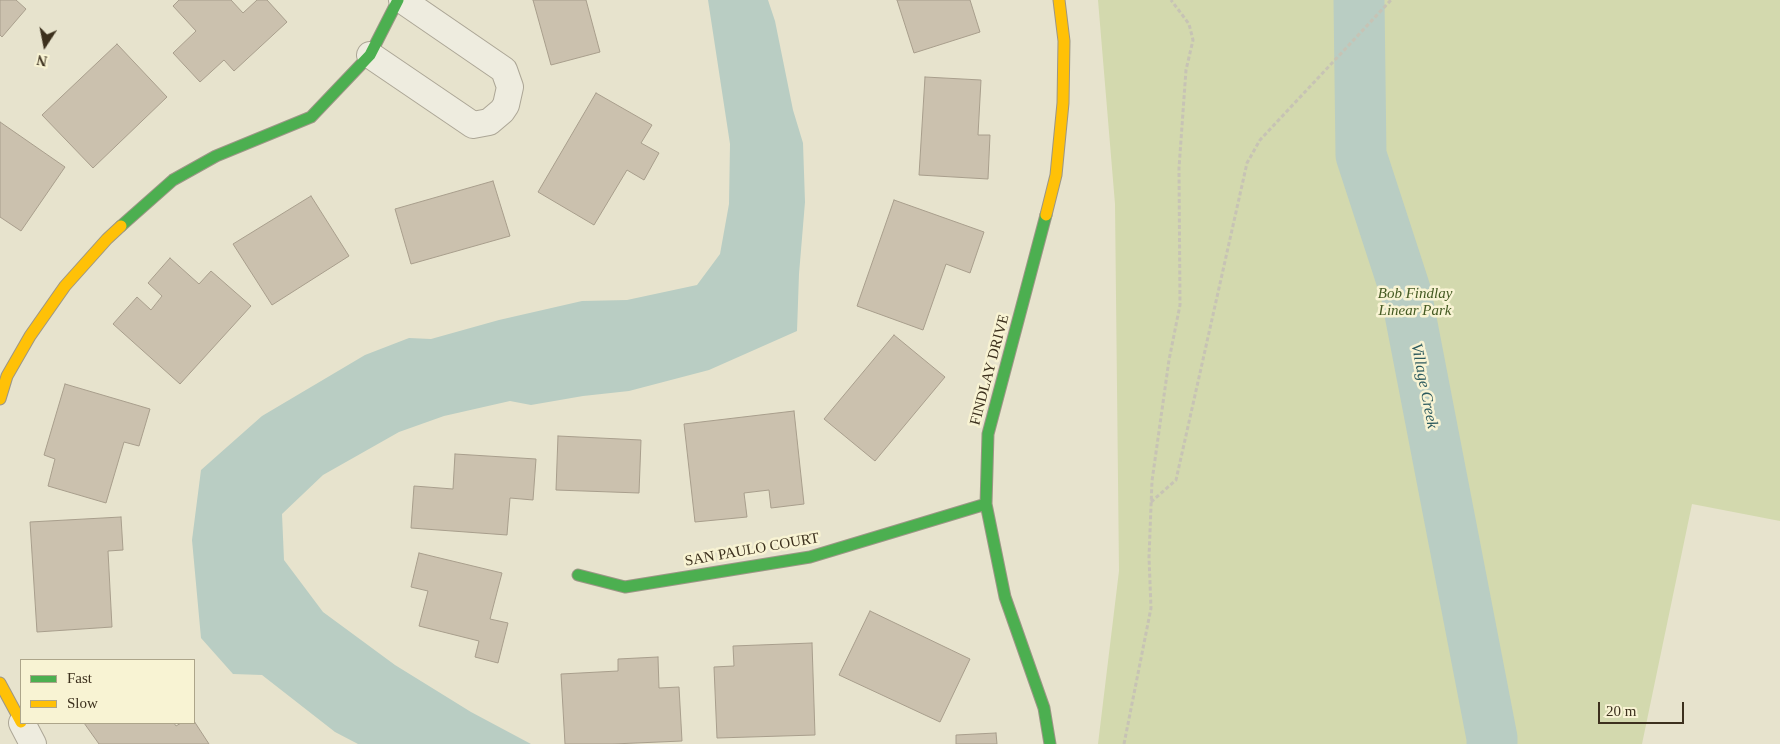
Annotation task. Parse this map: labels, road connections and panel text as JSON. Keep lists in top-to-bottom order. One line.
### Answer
{"streets":{"street":["FINDLAY DRIVE","SAN PAULO COURT"]},"crossings":[["FINDLAY DRIVE","SAN PAULO COURT"]],"water":["Village Creek"],"parks":["Bob Findlay Linear Park"],"legend":["Fast","Slow"],"scale_bar":"20 m","north":"bottom"}
